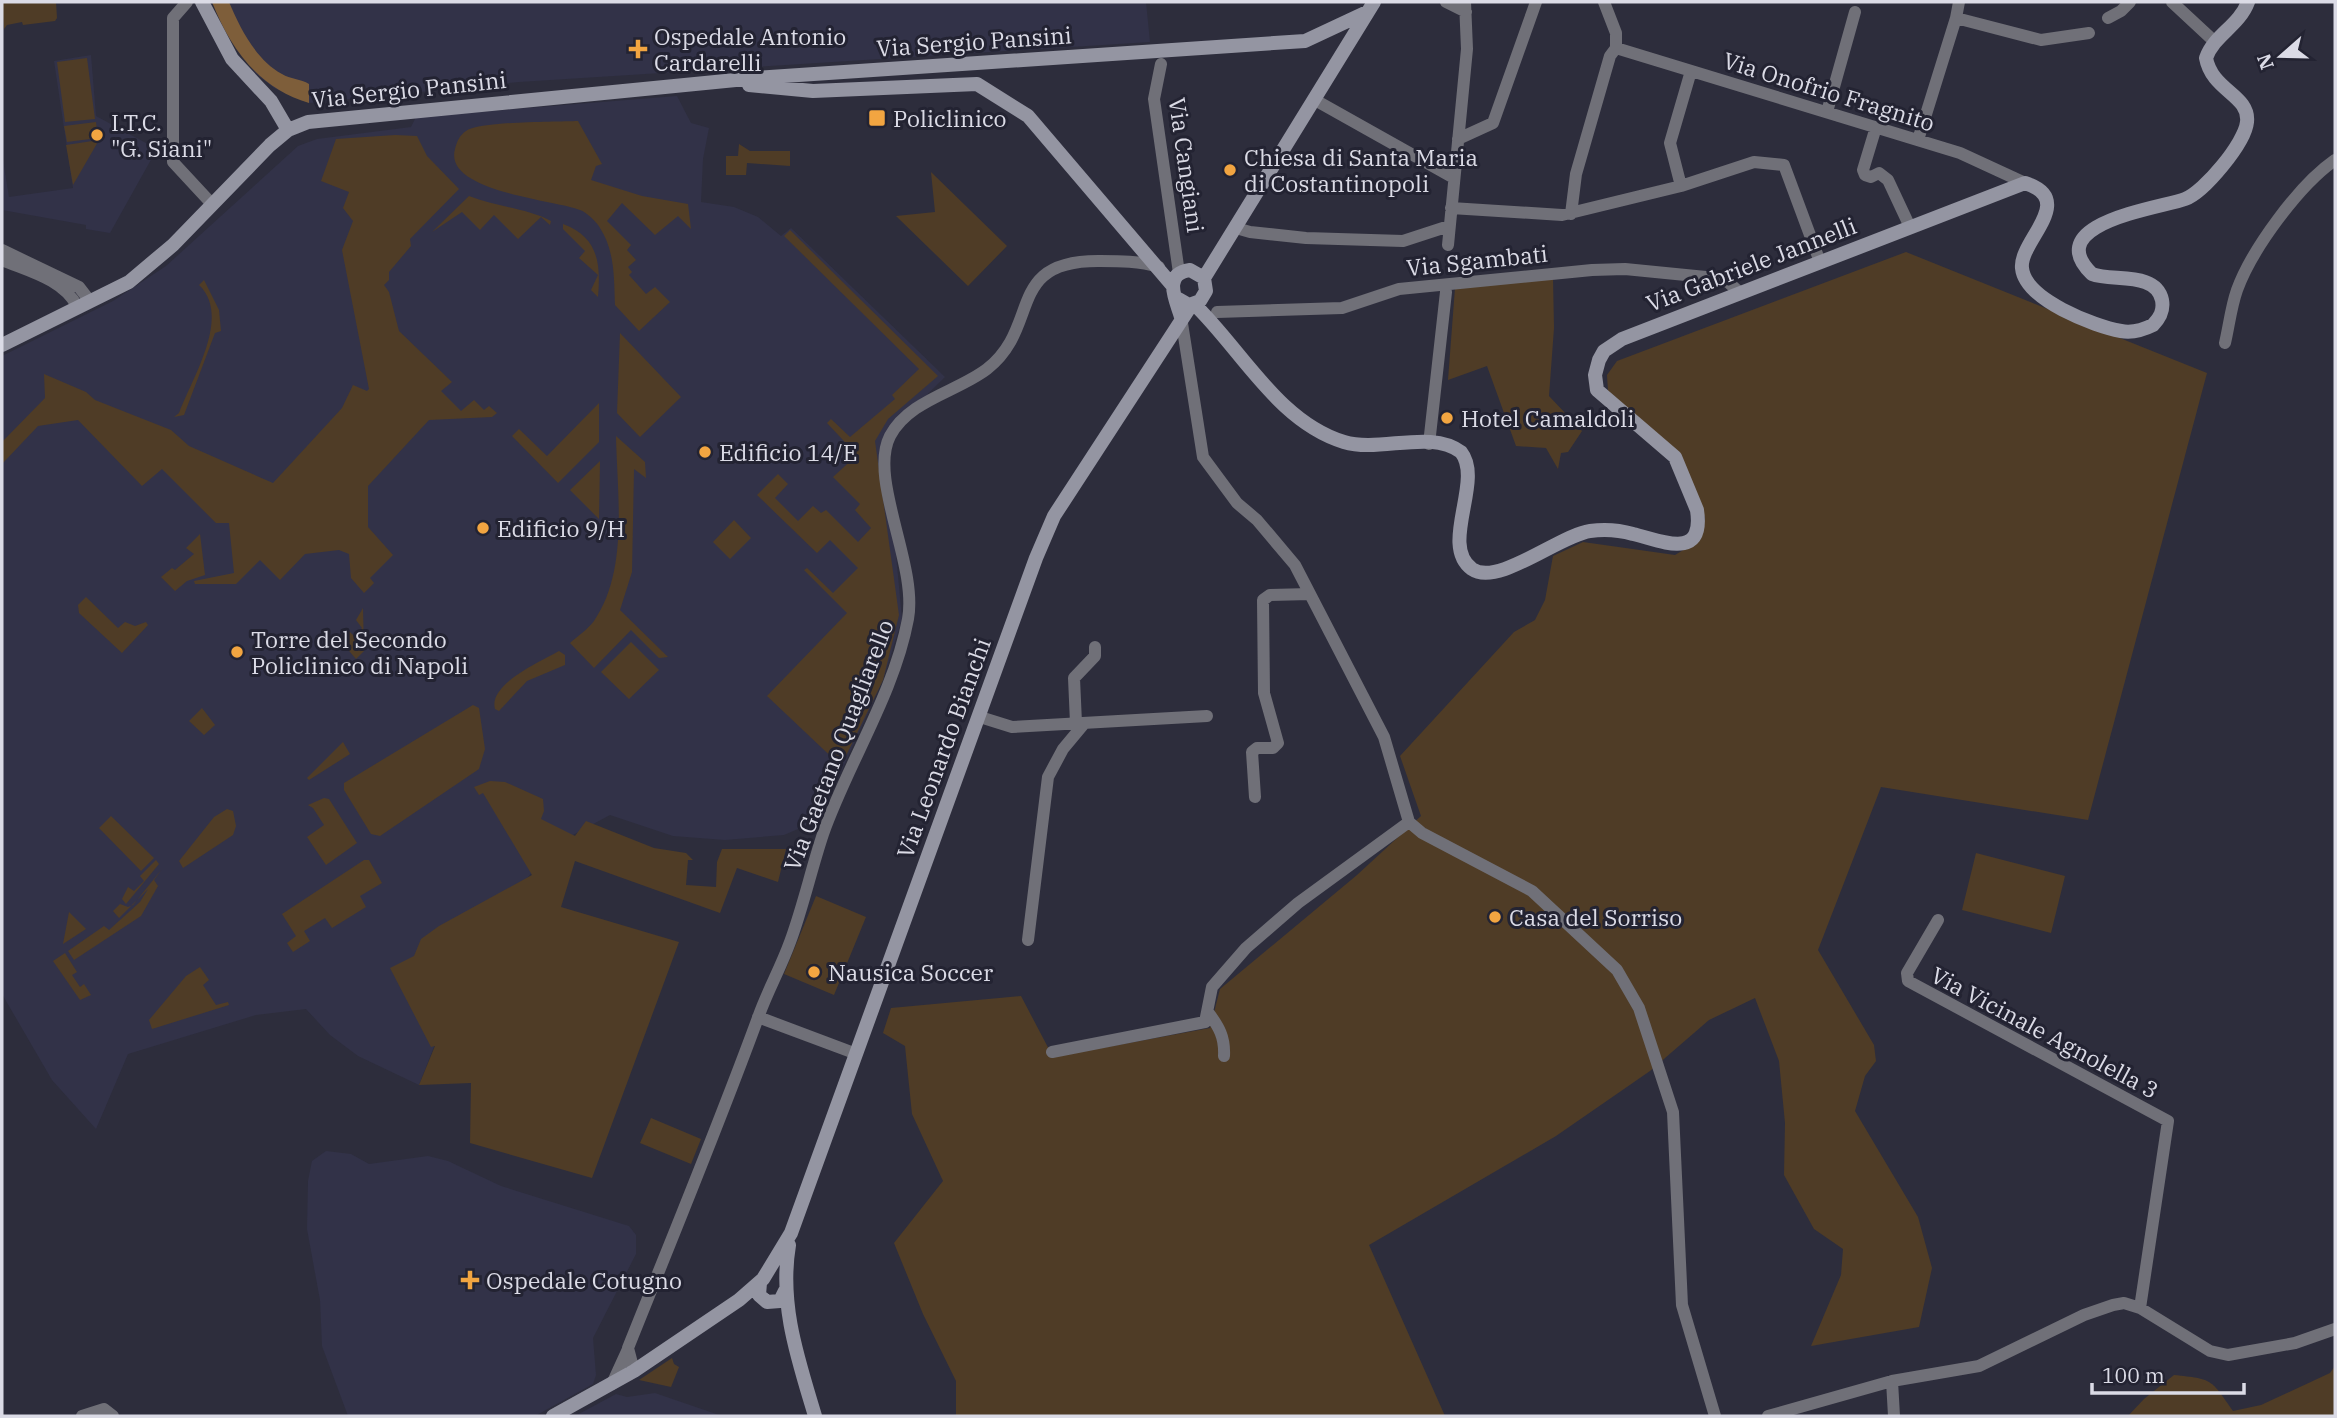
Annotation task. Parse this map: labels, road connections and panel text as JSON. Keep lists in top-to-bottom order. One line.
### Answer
{"streets":{"main road":["Via Sergio Pansini","Via Gabriele Jannelli","Via Leonardo Bianchi"],"street":["Via Onofrio Fragnito","Via Cangiani","Via Sgambati","Via Gaetano Quagliarello","Via Vicinale Agnolella 3"]},"crossings":[["Via Onofrio Fragnito","Via Gabriele Jannelli"],["Via Cangiani","Via Gabriele Jannelli"],["Via Cangiani","Via Leonardo Bianchi"],["Via Sgambati","Via Gabriele Jannelli"],["Via Gabriele Jannelli","Via Leonardo Bianchi"]],"places":{"health":["Ospedale Antonio Cardarelli","Ospedale Cotugno"],"transit":["Policlinico"],"other":["I.T.C. \"G. Siani\"","Chiesa di Santa Maria di Costantinopoli","Hotel Camaldoli","Edificio 14/E","Edificio 9/H","Torre del Secondo Policlinico di Napoli","Casa del Sorriso","Nausica Soccer"]},"scale_bar":"100 m","north":"left"}
